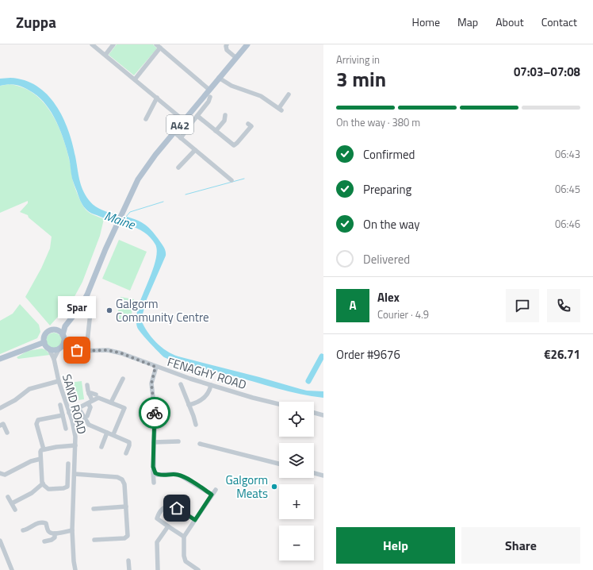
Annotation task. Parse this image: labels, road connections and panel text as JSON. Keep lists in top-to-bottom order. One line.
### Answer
{"streets":{"main road":["A42"],"street":["FENAGHY ROAD","SAND ROAD"]},"crossings":[["A42","FENAGHY ROAD"],["A42","SAND ROAD"],["FENAGHY ROAD","SAND ROAD"]],"water":["Maine"],"places":["Galgorm Community Centre","Spar","Galgorm Meats"],"page":{"header":"Zuppa","nav":["Home","Map","About","Contact"],"heading":["3 min","Arriving in","07:03–07:08"],"panel":["Alex","Courier · 4.9","Order #9676","€26.71"],"bar":"On the way · 380 m","list":[["Confirmed","06:43"],["Preparing","06:45"],["On the way","06:46"],"Delivered"],"round":"A","bubble":"Spar","map_buttons":["+","−"],"buttons":["Help","Share"]}}
